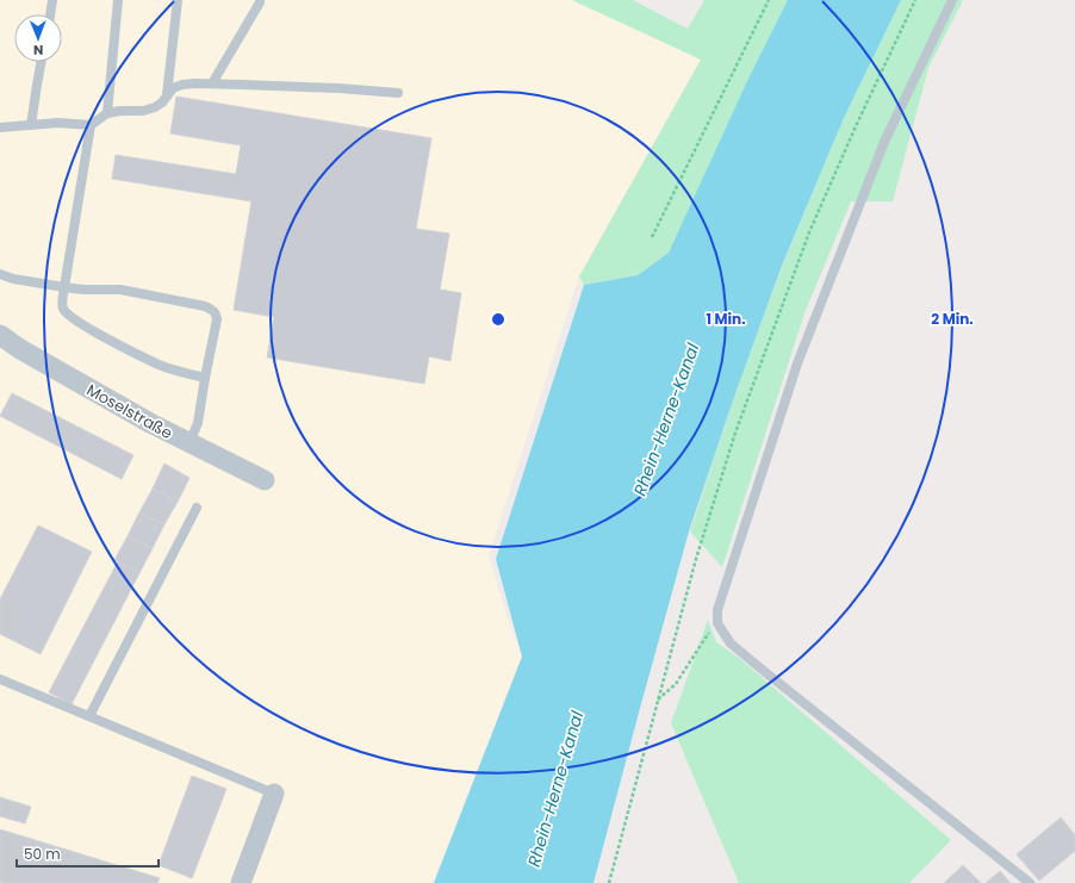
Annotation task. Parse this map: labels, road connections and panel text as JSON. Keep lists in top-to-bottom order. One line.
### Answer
{"streets":{"street":["Moselstraße"]},"water":["Rhein-Herne-Kanal"],"scale_bar":"50 m","north":"bottom","rings":["1 Min.","2 Min."]}
